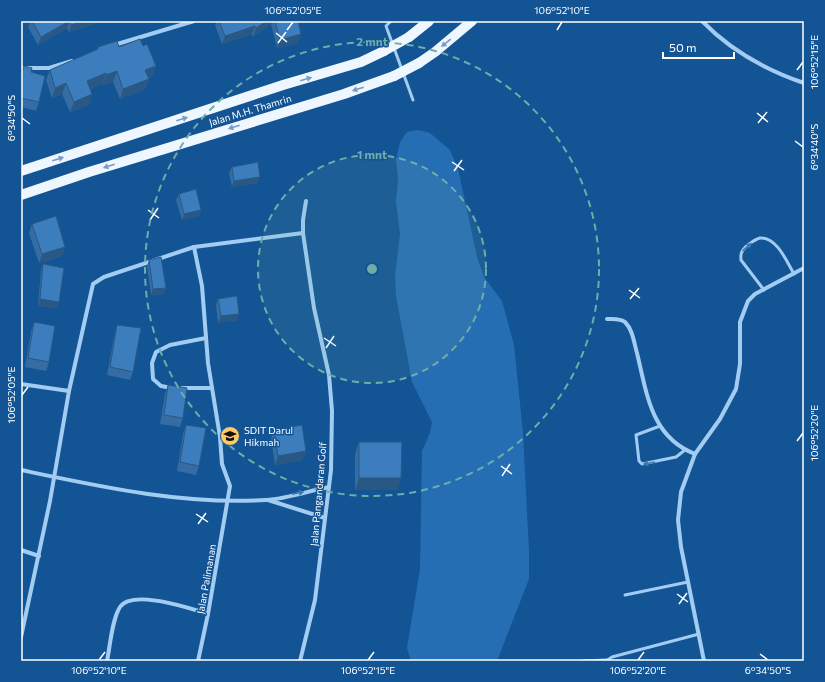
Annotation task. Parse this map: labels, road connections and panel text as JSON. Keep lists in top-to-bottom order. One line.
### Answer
{"streets":{"main road":["Jalan M.H. Thamrin"],"street":["Jalan Pangandaran Golf","Jalan Palimanan"]},"places":{"school or university":["SDIT Darul Hikmah"]},"scale_bar":"50 m","coordinates":["106°52'05\"E","106°52'10\"E","106°52'15\"E","6°34'50\"S","6°34'40\"S","106°52'20\"E"],"rings":["2 mnt","1 mnt"]}
